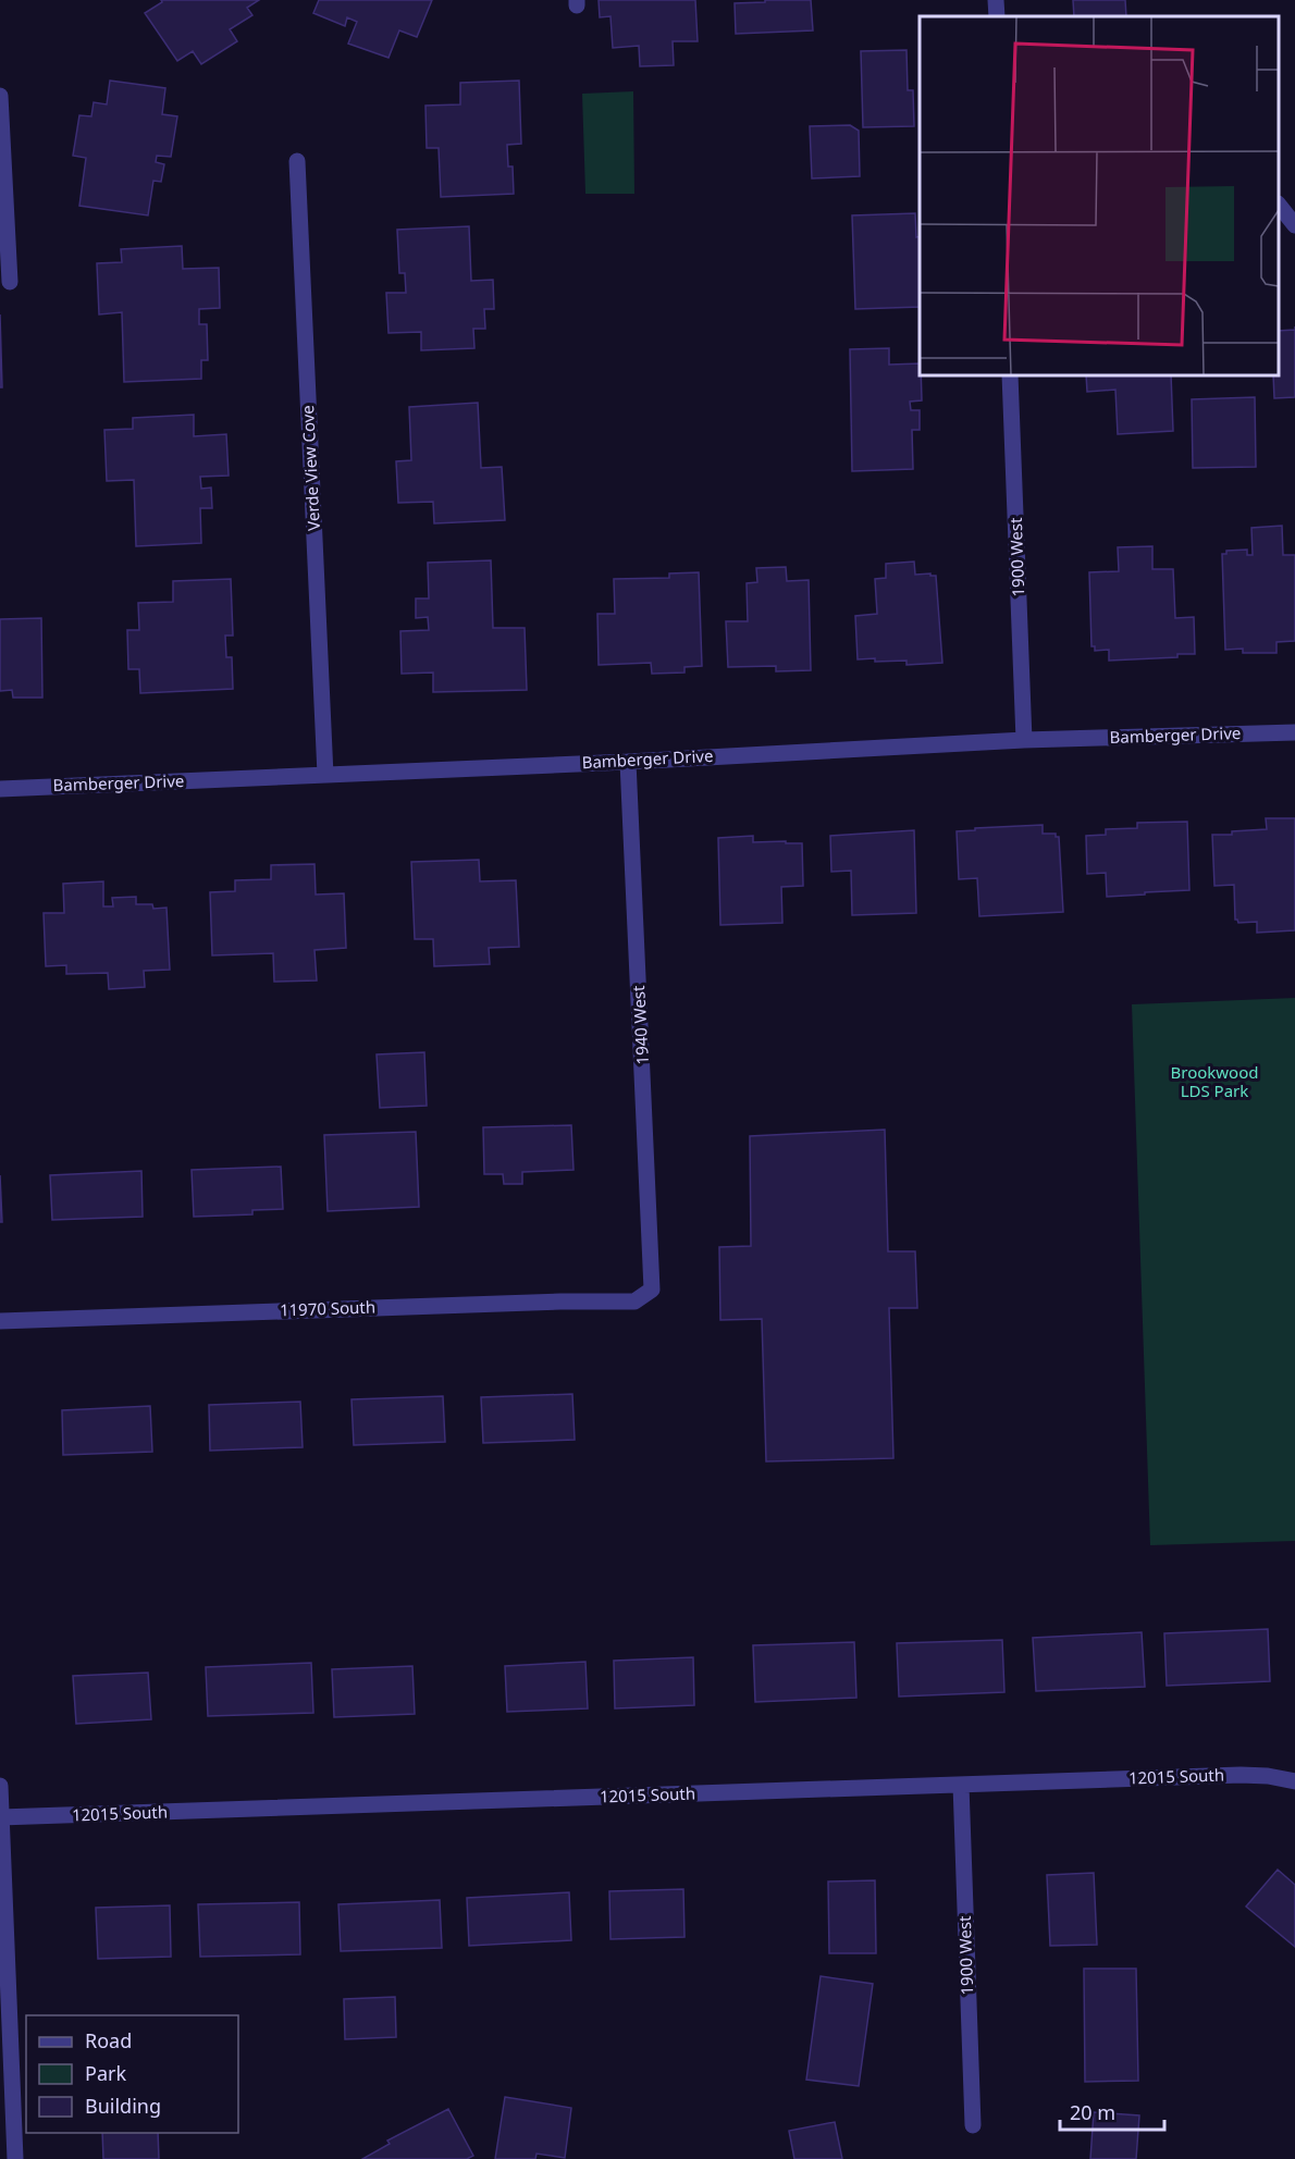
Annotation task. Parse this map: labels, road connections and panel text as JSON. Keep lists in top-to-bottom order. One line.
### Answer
{"streets":{"street":["Verde View Cove","1900 West","Bamberger Drive","1940 West","11970 South","12015 South"]},"crossings":[["Verde View Cove","Bamberger Drive"],["1900 West","Bamberger Drive"],["1900 West","12015 South"],["Bamberger Drive","1940 West"],["1940 West","11970 South"]],"parks":["Brookwood LDS Park"],"legend":["Road","Park","Building"],"scale_bar":"20 m"}
